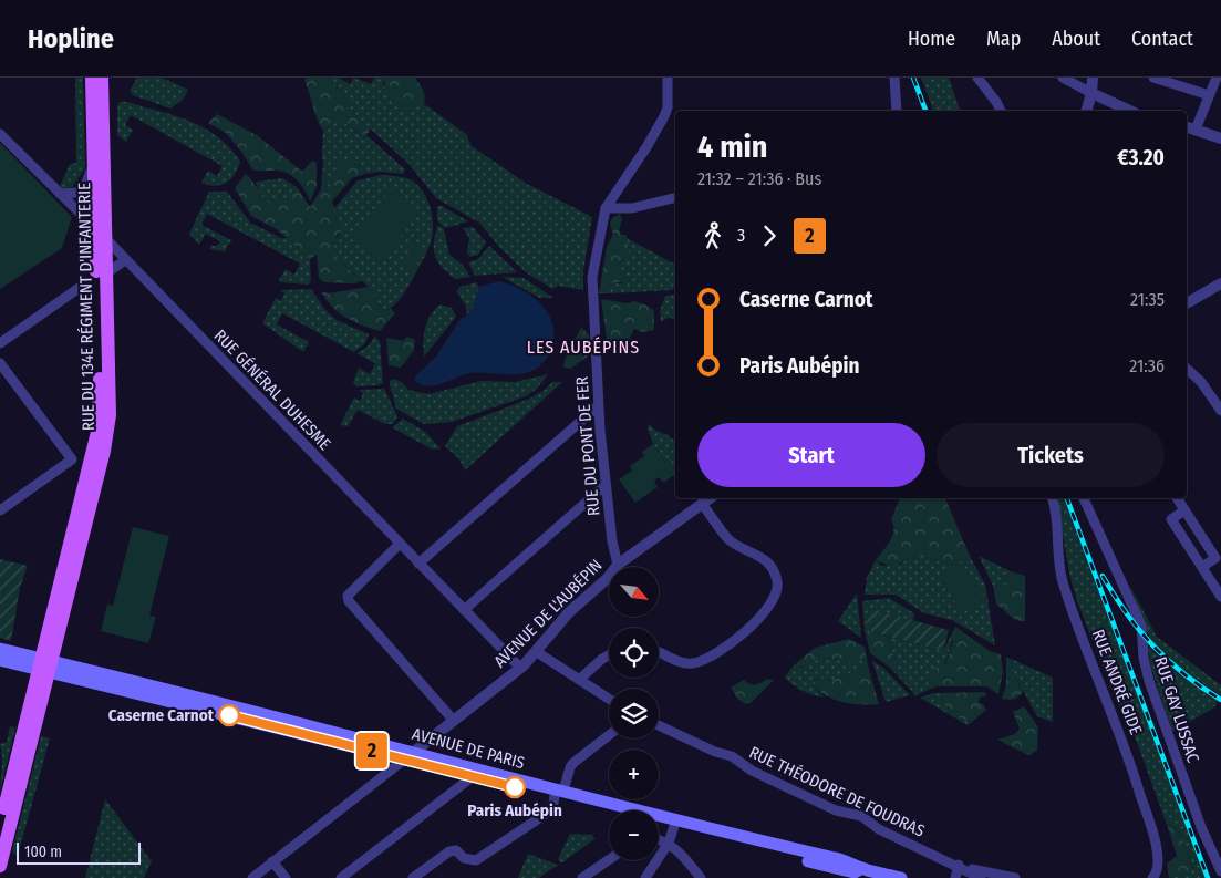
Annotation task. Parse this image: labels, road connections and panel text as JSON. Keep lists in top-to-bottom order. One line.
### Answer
{"streets":{"main road":["RUE DU 134E RÉGIMENT D'INFANTERIE","AVENUE DE PARIS"],"street":["RUE GÉNÉRAL DUHESME","RUE DU PONT DE FER","AVENUE DE L'AUBÉPIN","RUE ANDRÉ GIDE","RUE GAY LUSSAC","RUE THÉODORE DE FOUDRAS"]},"crossings":[["RUE DU 134E RÉGIMENT D'INFANTERIE","RUE GÉNÉRAL DUHESME"],["RUE DU 134E RÉGIMENT D'INFANTERIE","AVENUE DE PARIS"],["RUE GÉNÉRAL DUHESME","AVENUE DE L'AUBÉPIN"],["RUE DU PONT DE FER","AVENUE DE L'AUBÉPIN"],["AVENUE DE L'AUBÉPIN","AVENUE DE PARIS"]],"districts":["LES AUBÉPINS"],"places":["Caserne Carnot","Paris Aubépin"],"lines":["bus line 2"],"scale_bar":"100 m","north":"bottom right","page":{"header":"Hopline","nav":["Home","Map","About","Contact"],"on_map":"2","heading":["4 min","21:32 – 21:36 · Bus","€3.20"],"legs":["3","2"],"list":[{"name":"Caserne Carnot","value":"21:35"},{"name":"Paris Aubépin","value":"21:36"}],"buttons":["Start","Tickets"],"map_buttons":["+","−"],"scale":"100 m"}}
